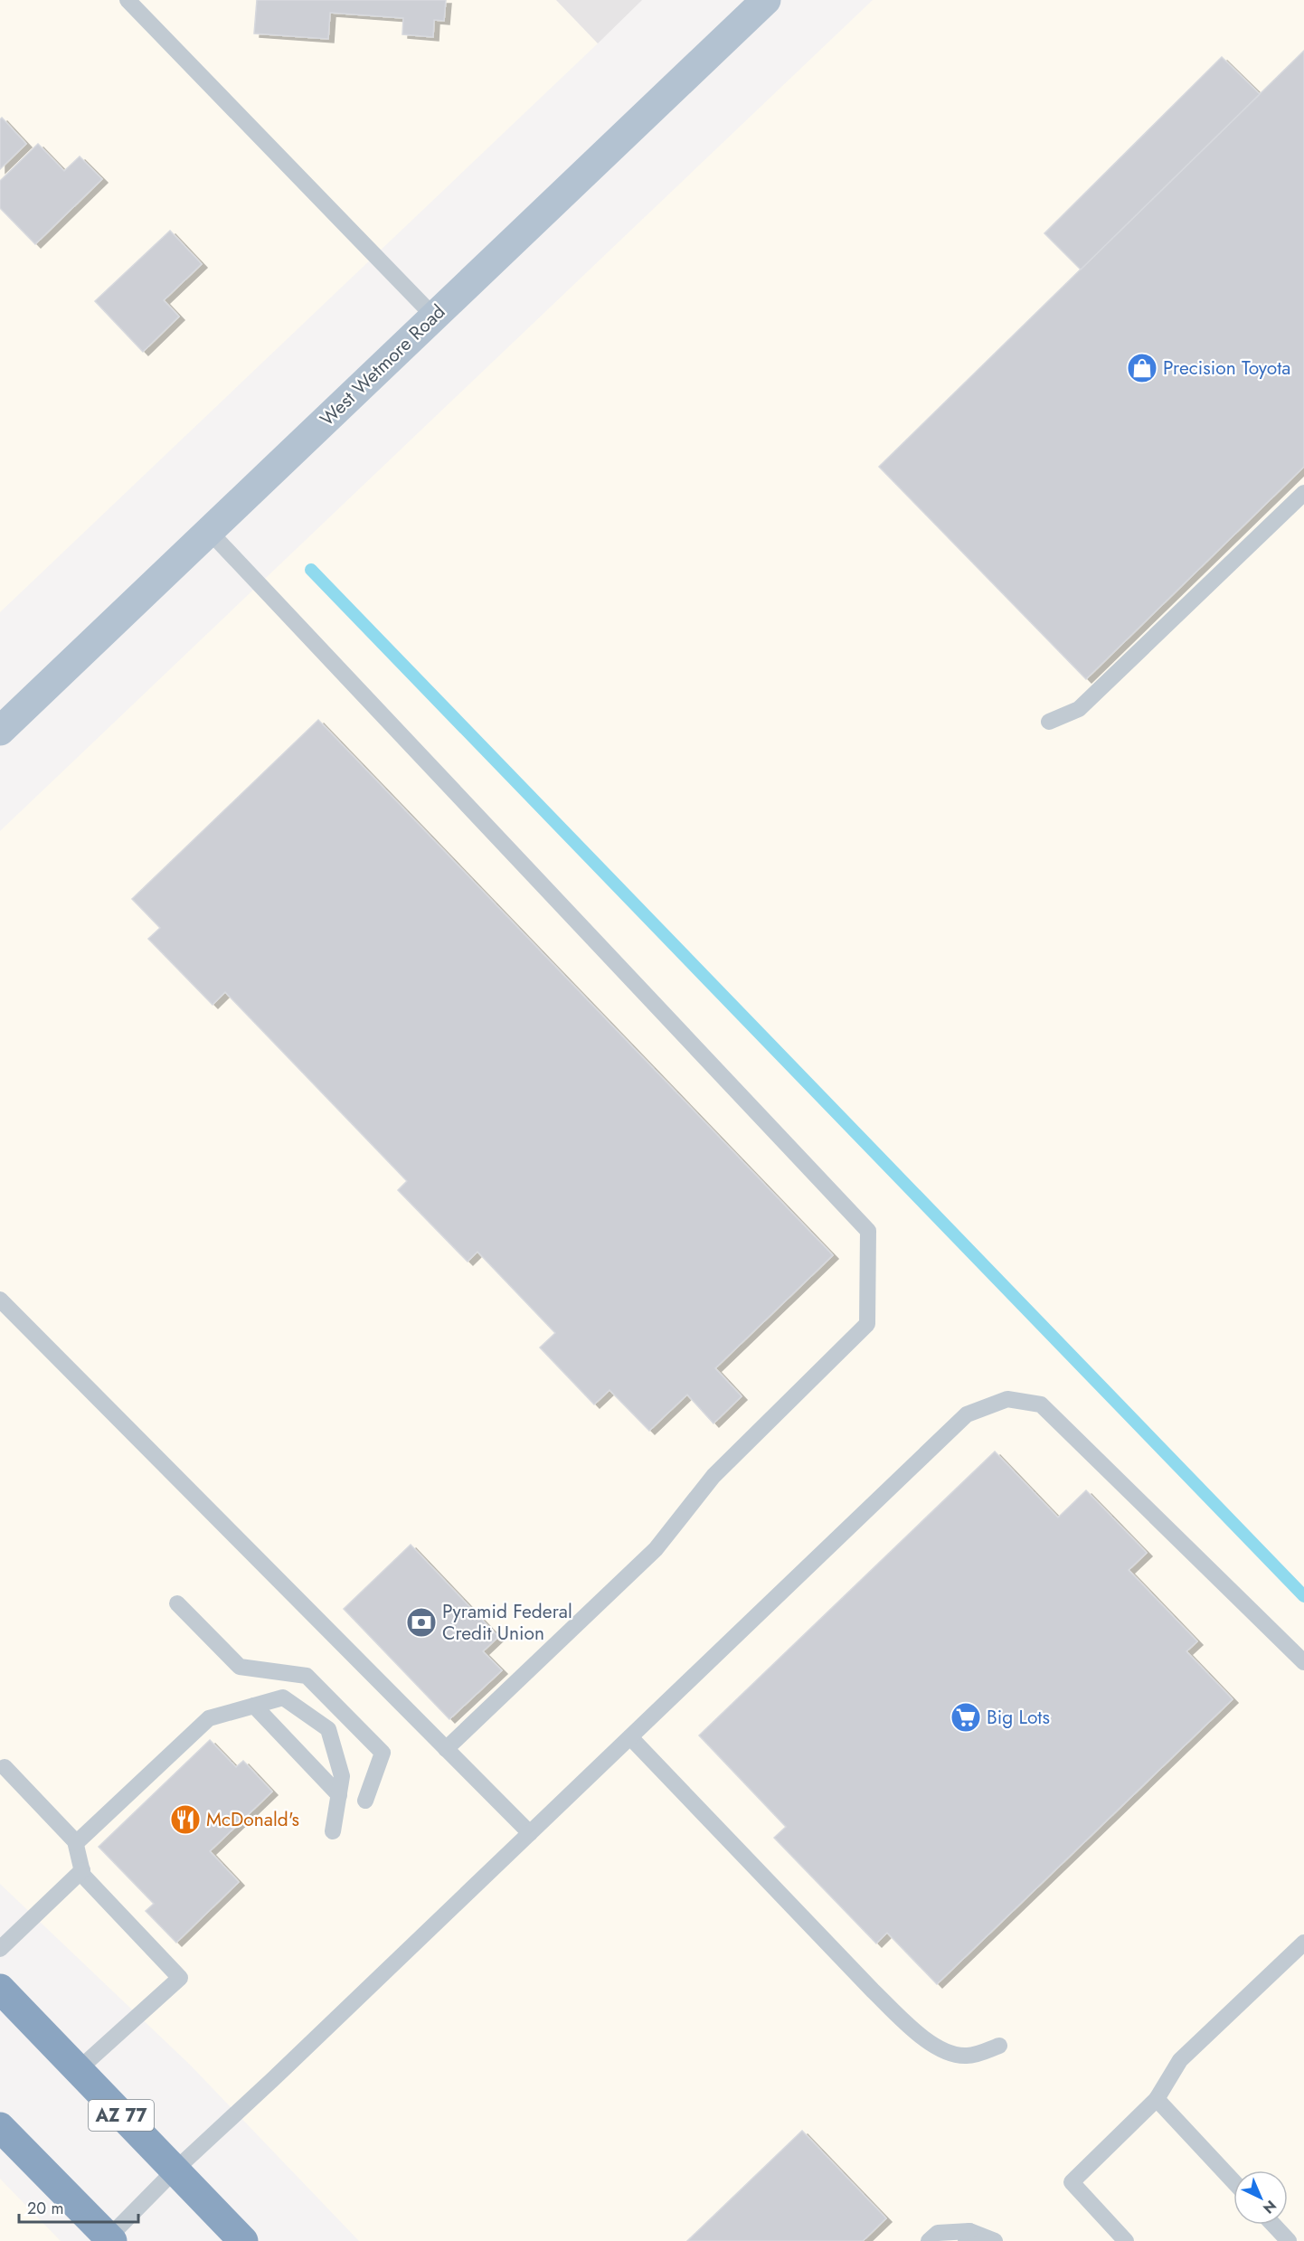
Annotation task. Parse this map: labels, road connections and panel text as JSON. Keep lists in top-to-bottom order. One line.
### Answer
{"streets":{"highway":["AZ 77"],"main road":["West Wetmore Road"]},"places":{"shop":["Precision Toyota"],"bank":["Pyramid Federal Credit Union"],"supermarket":["Big Lots"],"restaurant":["McDonald's"]},"scale_bar":"20 m","north":"bottom right"}
